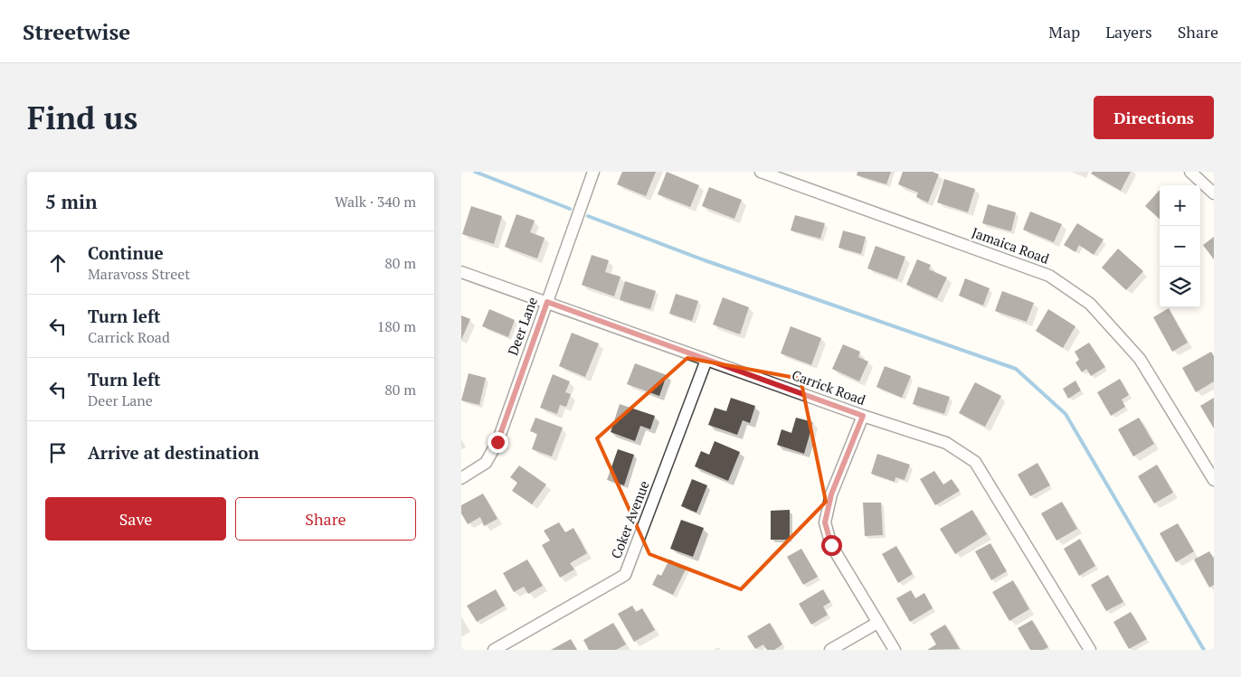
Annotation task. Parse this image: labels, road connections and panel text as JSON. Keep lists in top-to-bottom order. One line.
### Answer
{"streets":{"street":["Jamaica Road","Deer Lane","Carrick Road","Coker Avenue"]},"crossings":[["Deer Lane","Carrick Road"],["Carrick Road","Coker Avenue"]],"page":{"header":"Streetwise","nav":["Map","Layers","Share"],"buttons":["Directions",["Save","Share"]],"title":"Find us","heading":["5 min","Walk · 340 m"],"map_buttons":["+","−"],"list":[["Continue","Maravoss Street","80 m"],["Turn left","Carrick Road","180 m"],["Turn left","Deer Lane","80 m"],"Arrive at destination"]}}
